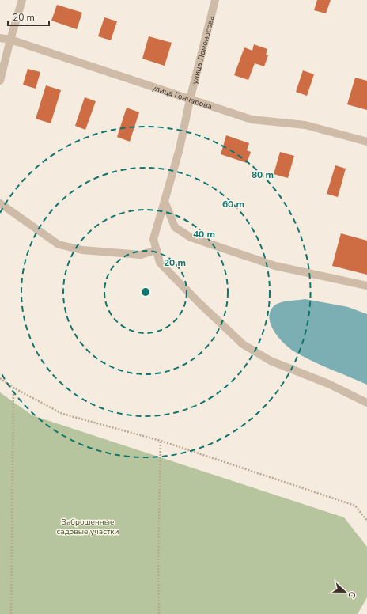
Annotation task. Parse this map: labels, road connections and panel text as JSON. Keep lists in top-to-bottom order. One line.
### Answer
{"streets":{"street":["улица Ломоносова","улица Гончарова"]},"crossings":[["улица Ломоносова","улица Гончарова"]],"parks":["Заброшенные садовые участки"],"scale_bar":"20 m","north":"right","rings":["80 m","60 m","40 m","20 m"]}
